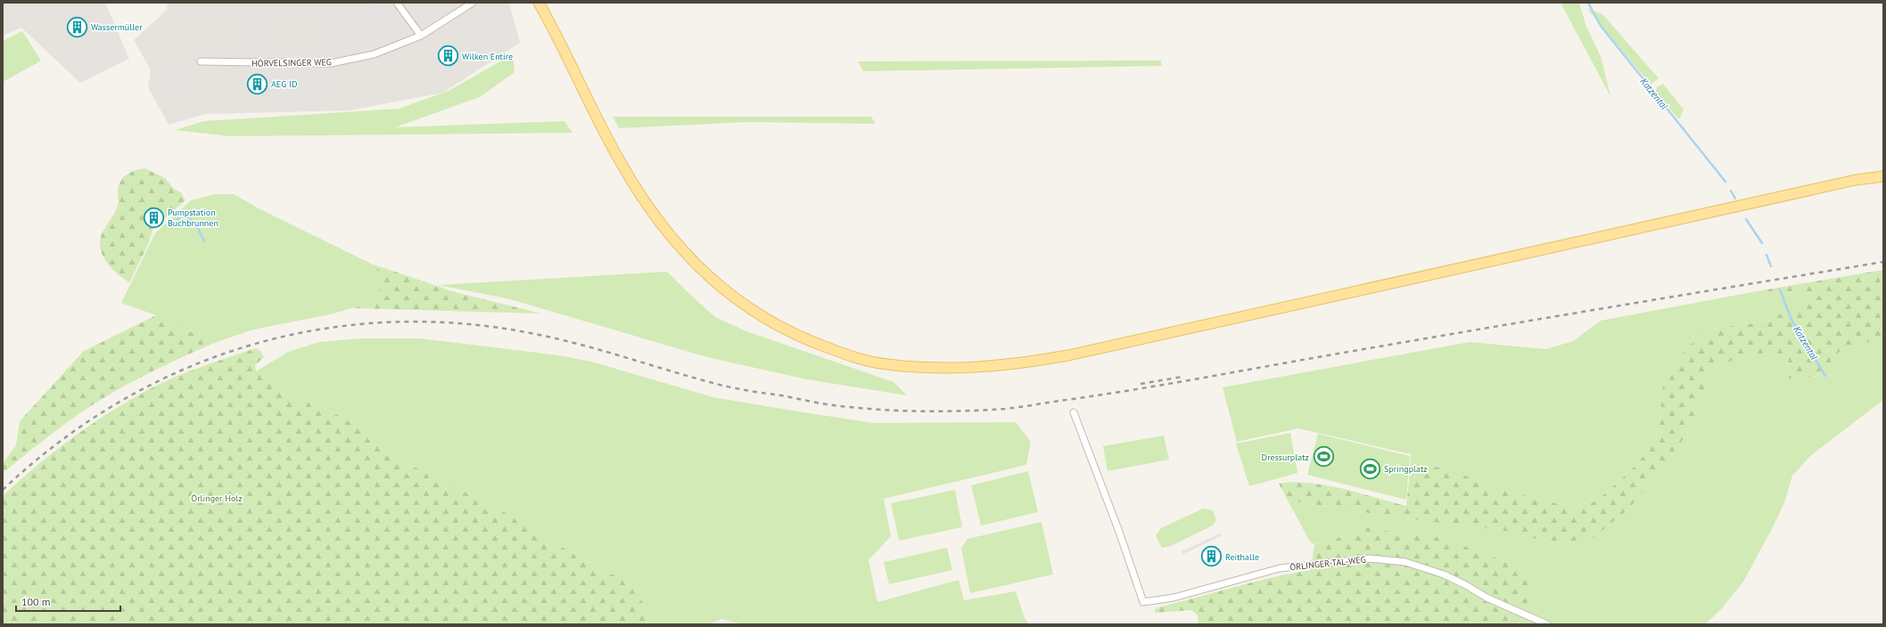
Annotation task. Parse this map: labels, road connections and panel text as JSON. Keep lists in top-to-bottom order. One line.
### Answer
{"streets":{"street":["HÖRVELSINGER WEG","ÖRLINGER-TAL-WEG"]},"water":["Katzental"],"parks":["Örlinger Holz"],"places":{"building":["Wassermüller","Wilken Entire","AEG ID","Pumpstation Buchbrunnen","Reithalle"],"sports":["Dressurplatz","Springplatz"]},"scale_bar":"100 m"}
